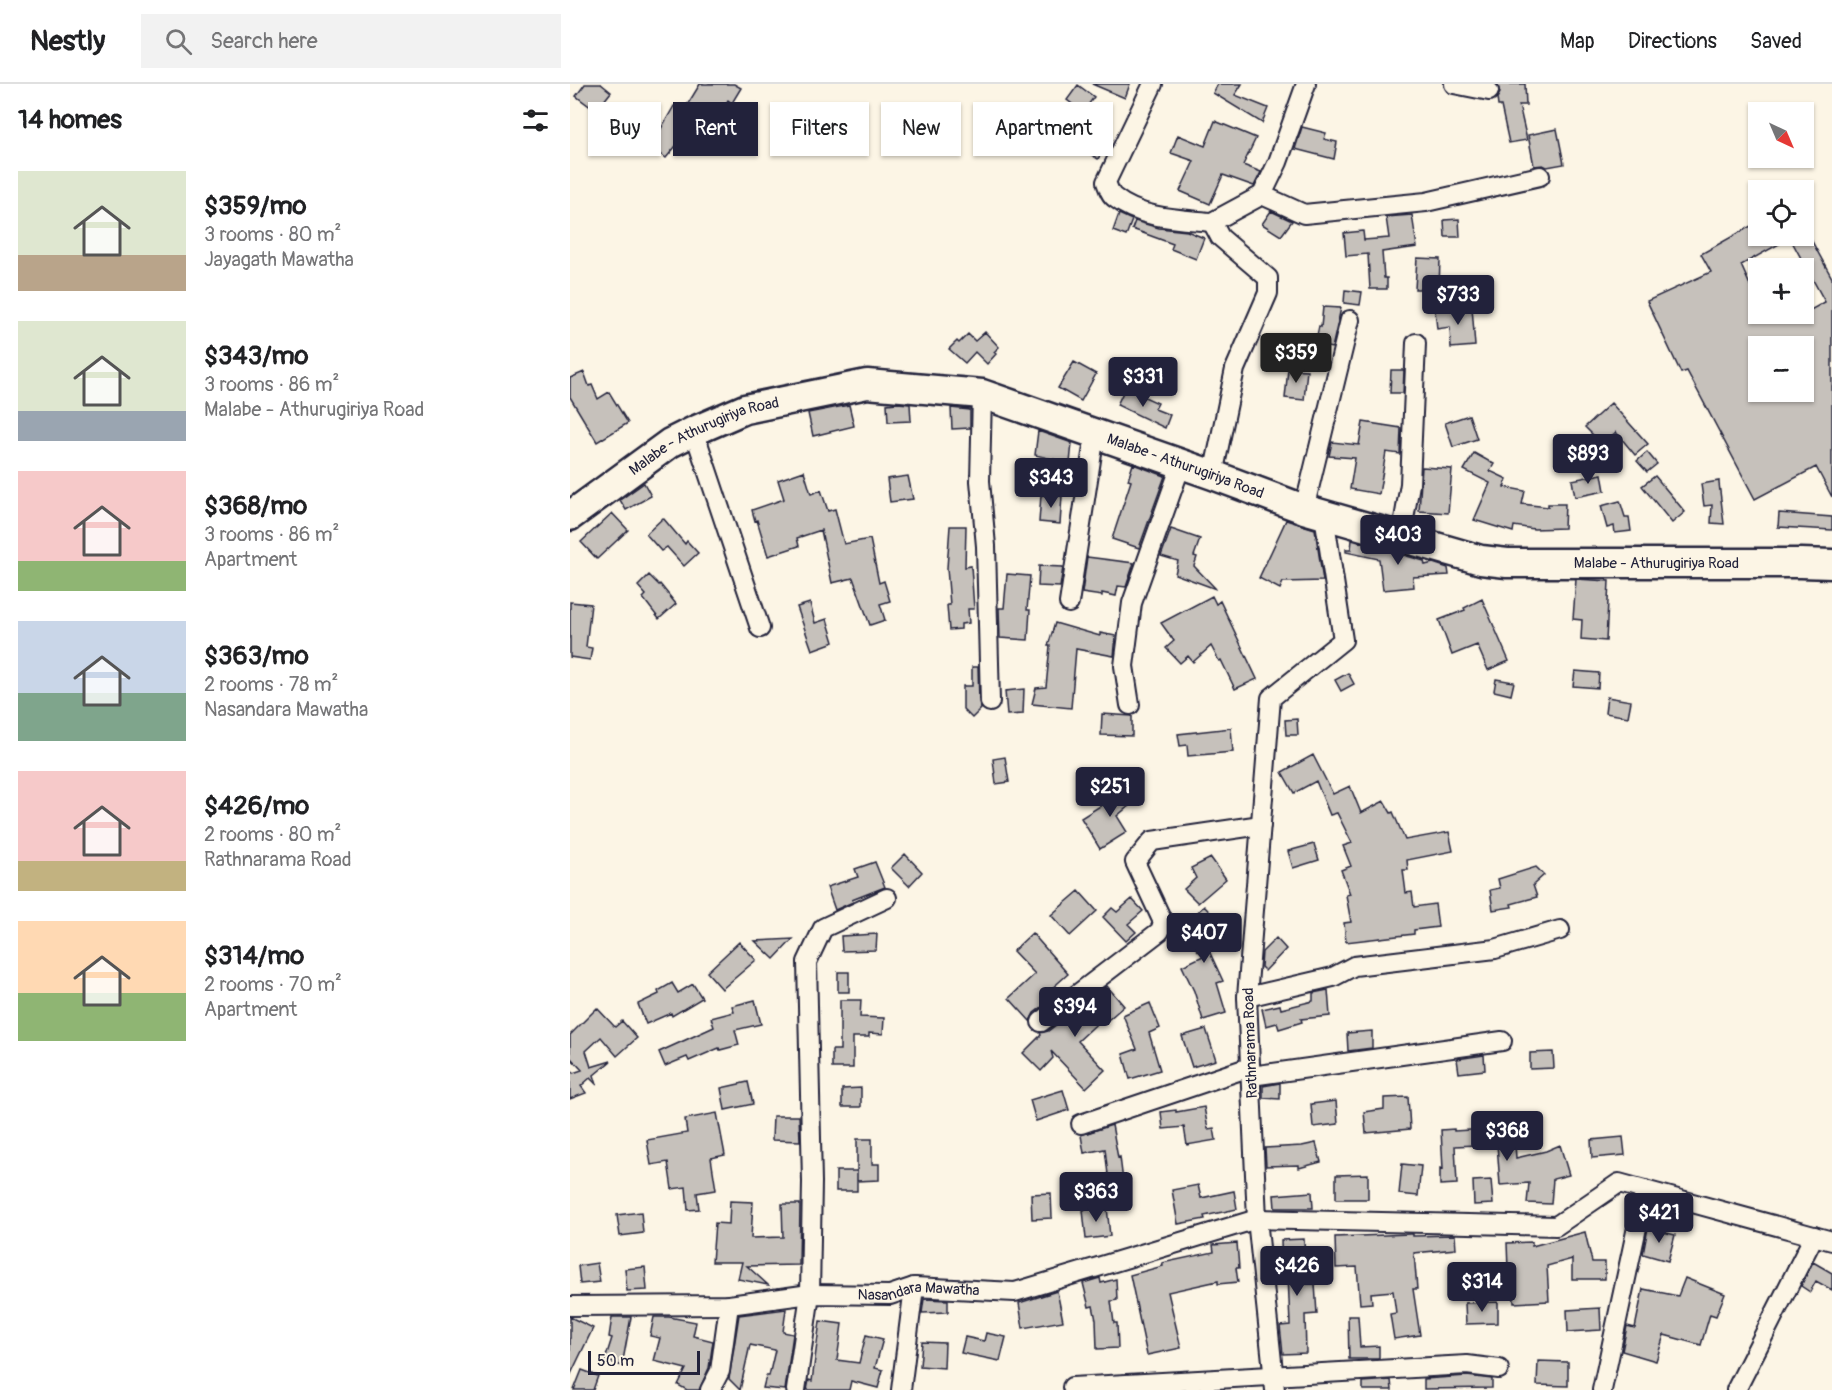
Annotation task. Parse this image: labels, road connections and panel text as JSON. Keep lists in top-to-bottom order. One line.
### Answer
{"streets":{"main road":["Malabe - Athurugiriya Road"],"street":["Rathnarama Road","Nasandara Mawatha"]},"crossings":[["Malabe - Athurugiriya Road","Rathnarama Road"],["Rathnarama Road","Nasandara Mawatha"]],"scale_bar":"50 m","north":"bottom right","page":{"header":"Nestly","search":"Search here","nav":["Map","Directions","Saved"],"heading":"14 homes","map_buttons":["+","−"],"chip":["Buy","Rent","Filters","New","Apartment"],"list":[{"name":"$359/mo","note":"3 rooms · 80 m² · Jayagath Mawatha"},{"name":"$343/mo","note":"3 rooms · 86 m² · Malabe - Athurugiriya Road"},{"name":"$368/mo","note":"3 rooms · 86 m² · Apartment"},{"name":"$363/mo","note":"2 rooms · 78 m² · Nasandara Mawatha"},{"name":"$426/mo","note":"2 rooms · 80 m² · Rathnarama Road"},{"name":"$314/mo","note":"2 rooms · 70 m² · Apartment"}],"price":["$733","$359","$331","$893","$343","$403","$251","$407","$394","$368","$363","$421","$426","$314"],"scale":"50 m"}}
